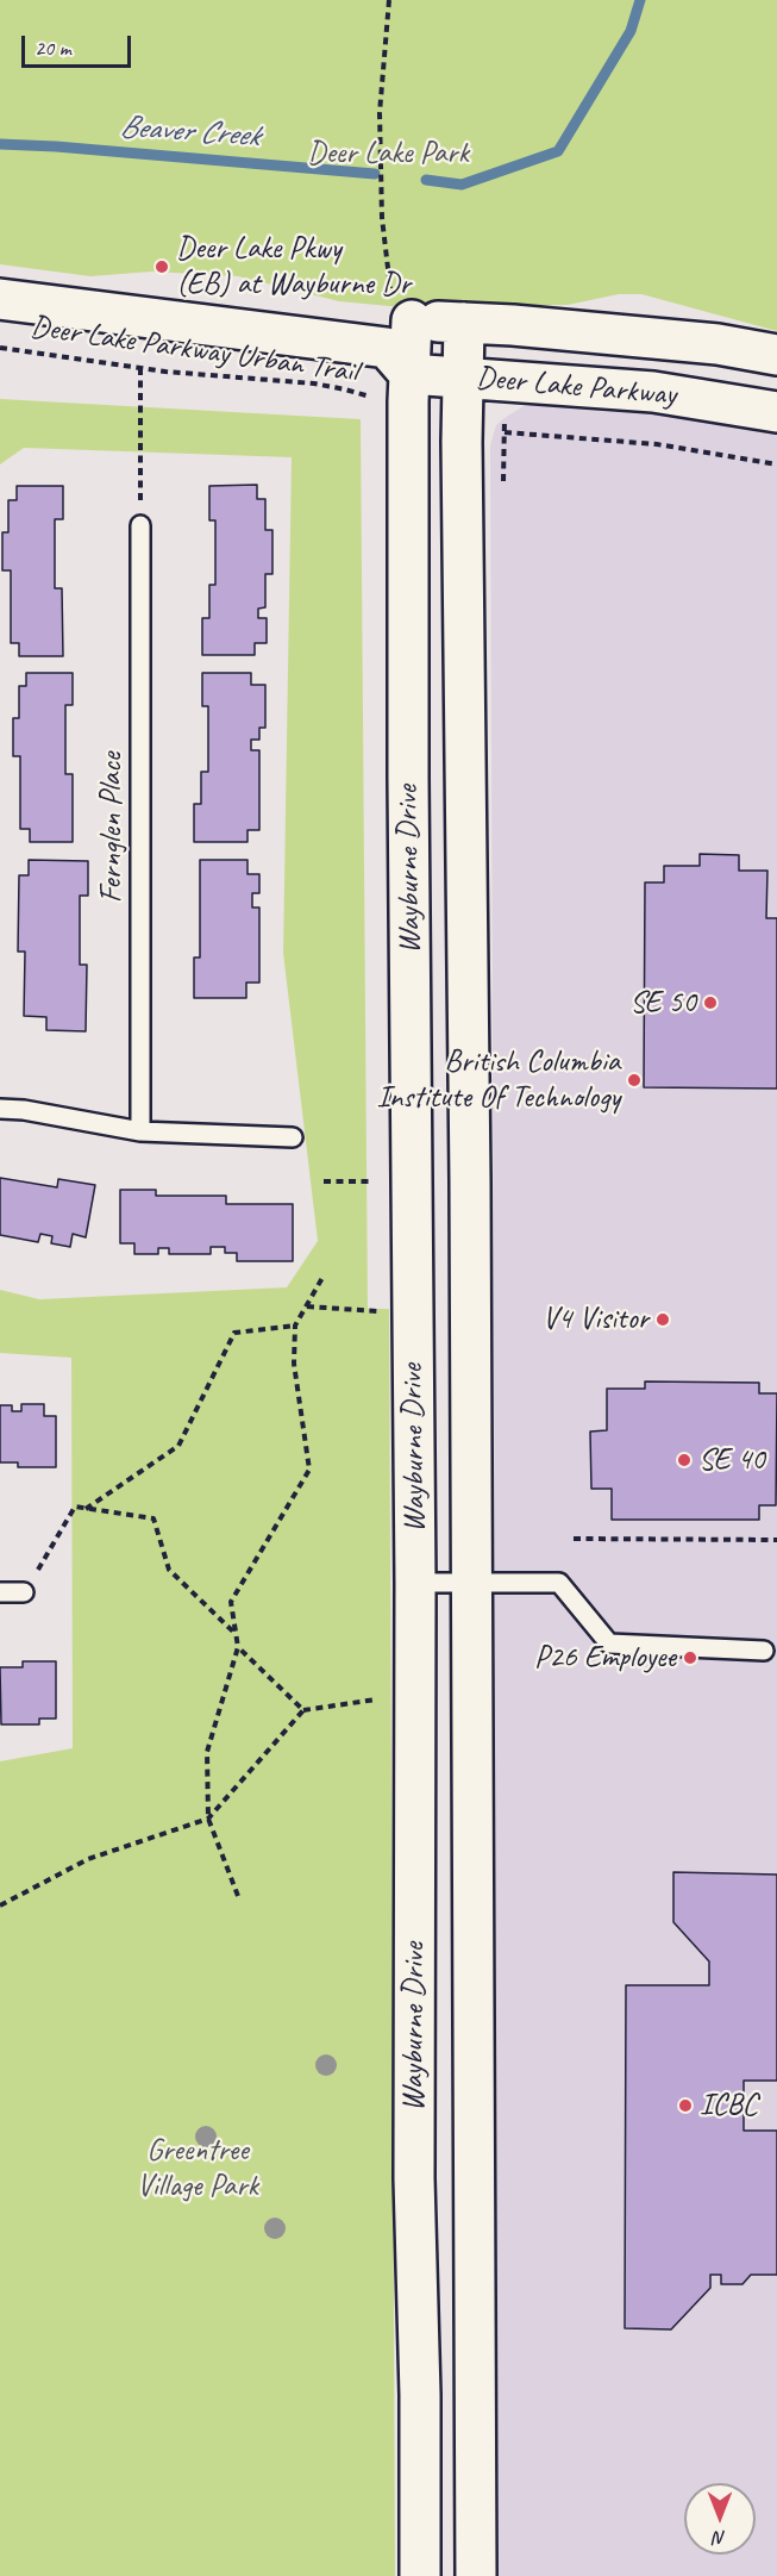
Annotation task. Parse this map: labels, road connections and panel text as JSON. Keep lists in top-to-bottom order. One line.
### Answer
{"streets":{"street":["Deer Lake Parkway","Wayburne Drive"],"lane":["Fernglen Place"],"path":["Deer Lake Parkway Urban Trail"]},"crossings":[["Deer Lake Parkway","Wayburne Drive"]],"water":["Beaver Creek"],"parks":["Deer Lake Park","Greentree Village Park"],"places":["Deer Lake Pkwy (EB) at Wayburne Dr","SE 50","British Columbia Institute Of Technology","V4 Visitor","SE 40","P26 Employee","ICBC"],"scale_bar":"20 m","north":"bottom"}
